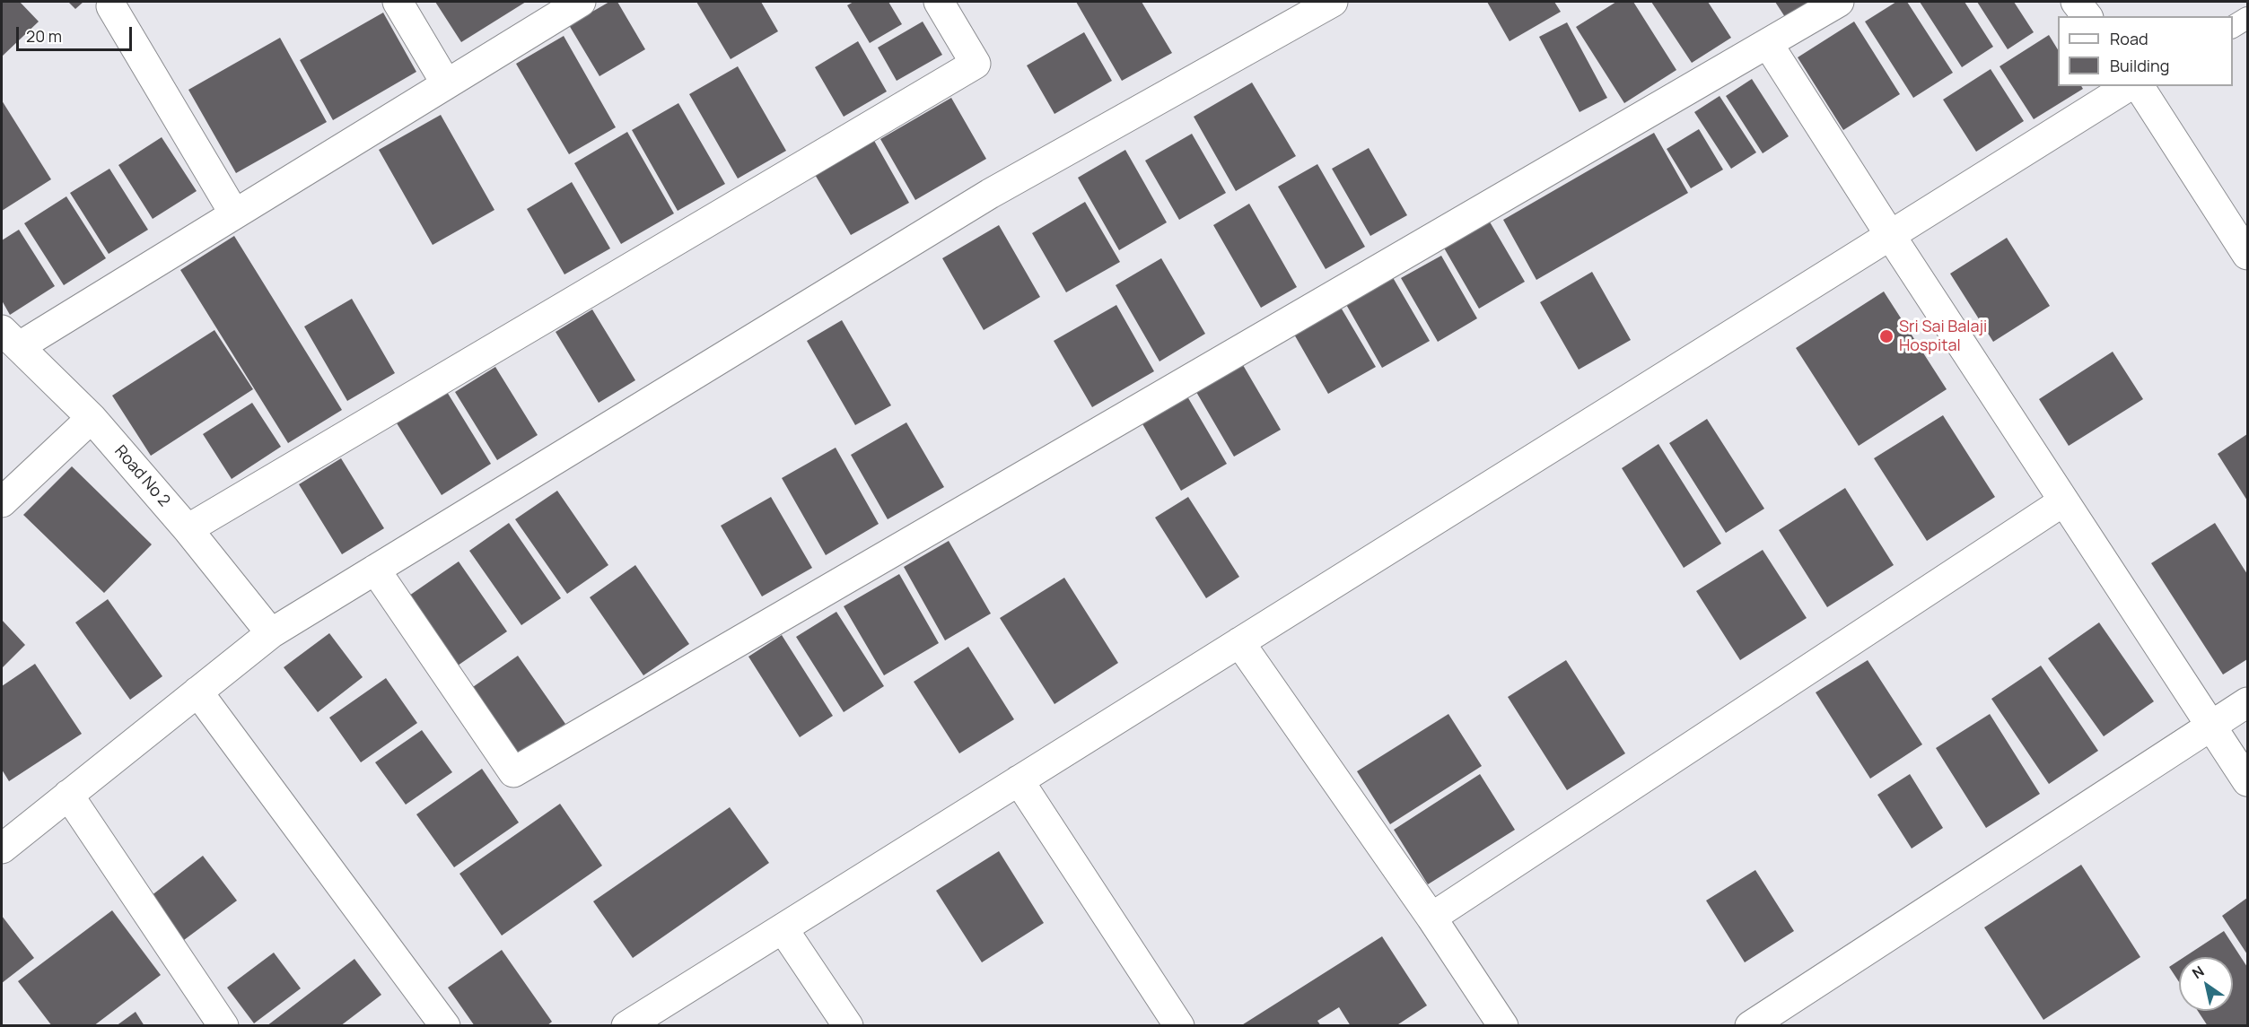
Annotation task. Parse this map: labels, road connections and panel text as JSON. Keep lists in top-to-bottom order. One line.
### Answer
{"streets":{"street":["Road No 2"]},"places":["Sri Sai Balaji Hospital"],"legend":["Road","Building"],"scale_bar":"20 m","north":"top left"}
